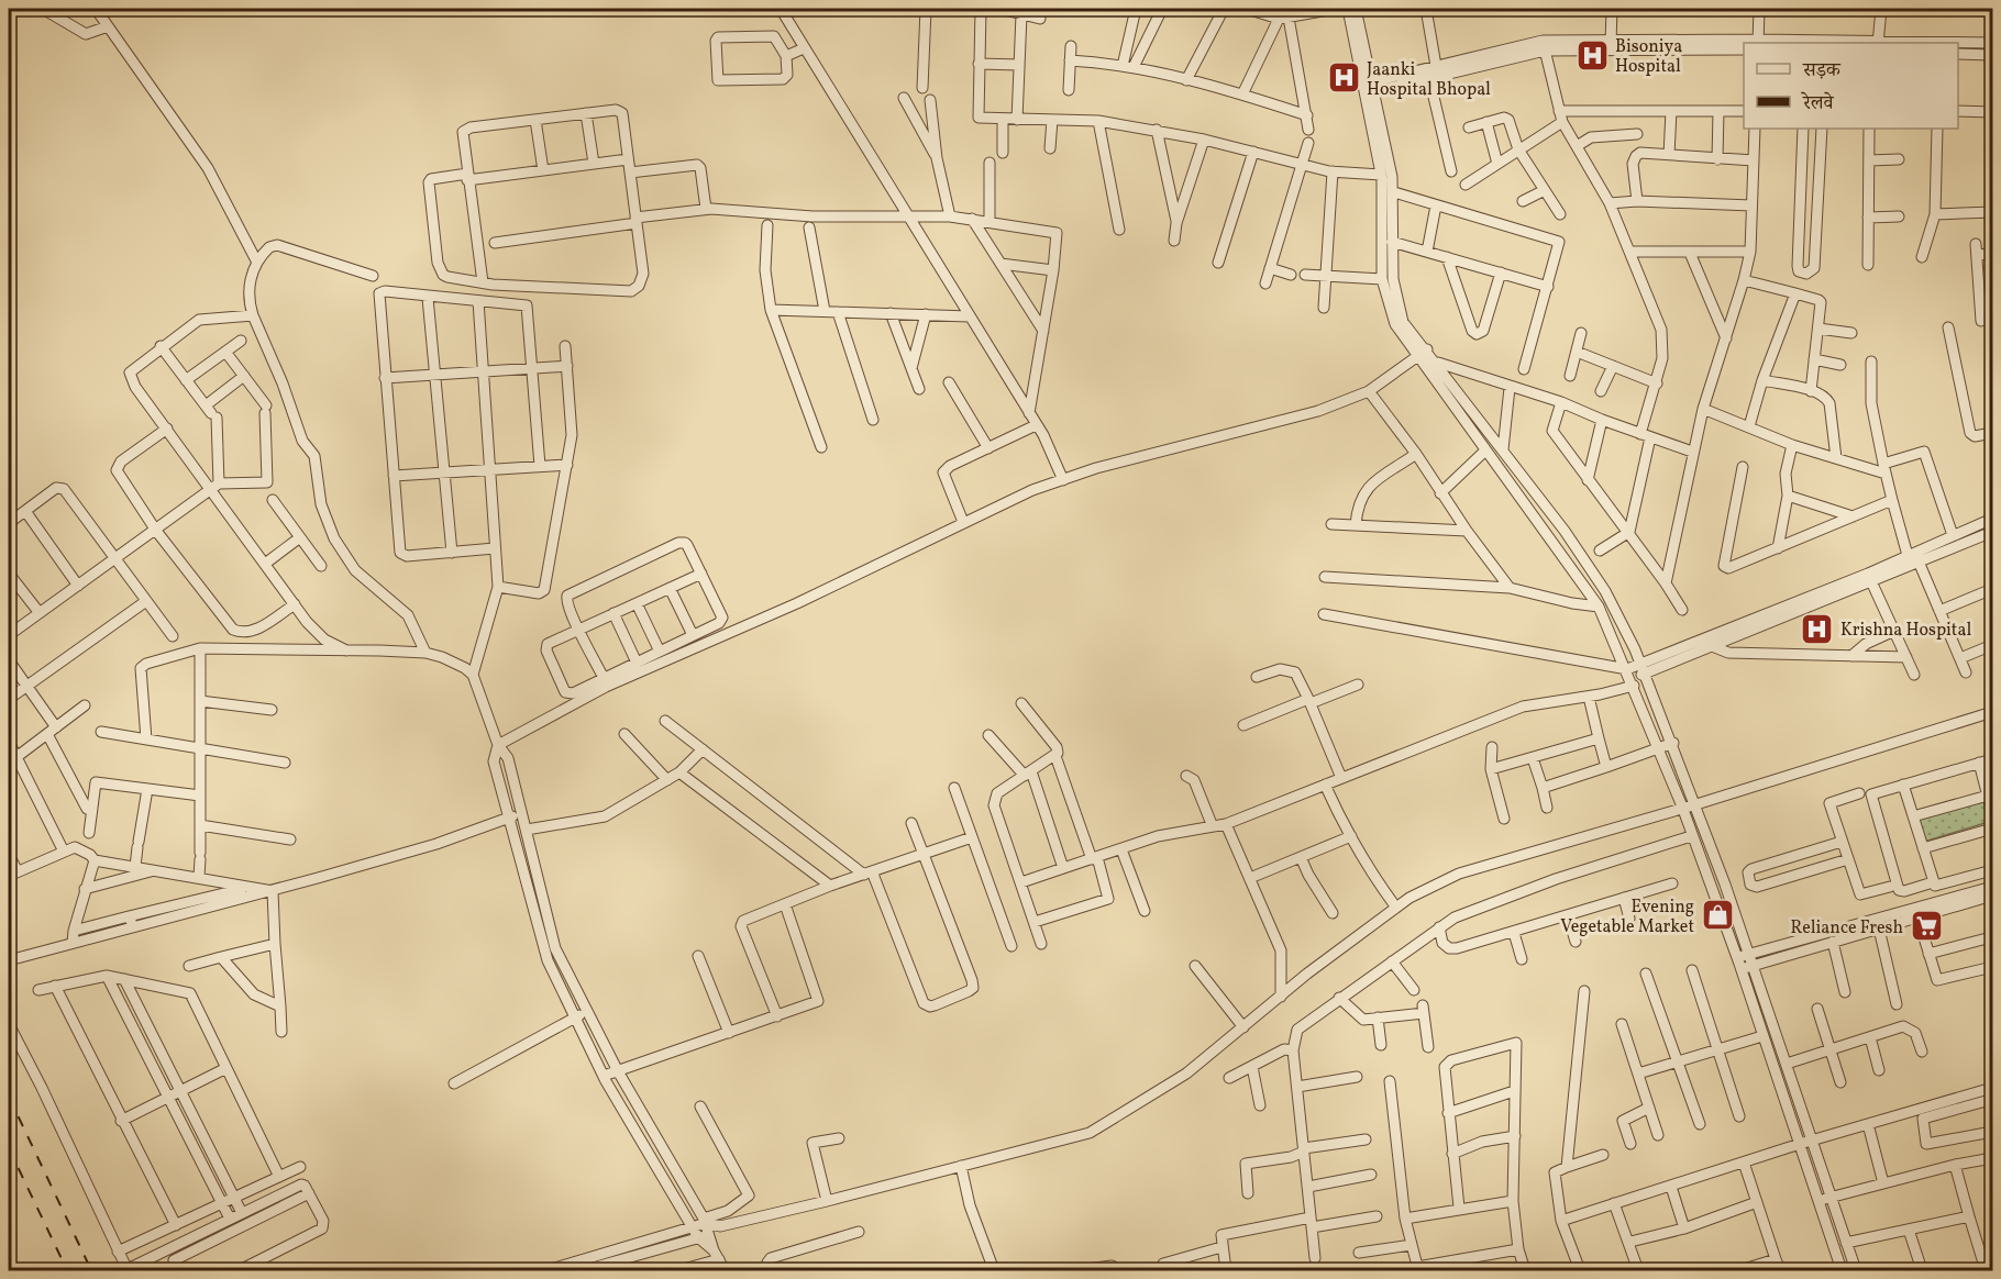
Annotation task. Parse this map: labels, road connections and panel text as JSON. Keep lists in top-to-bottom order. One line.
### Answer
{"places":{"hospital":["Bisoniya Hospital","Jaanki Hospital Bhopal","Krishna Hospital"],"shop":["Evening Vegetable Market"],"supermarket":["Reliance Fresh"]},"legend":["सड़क","रेलवे"]}
